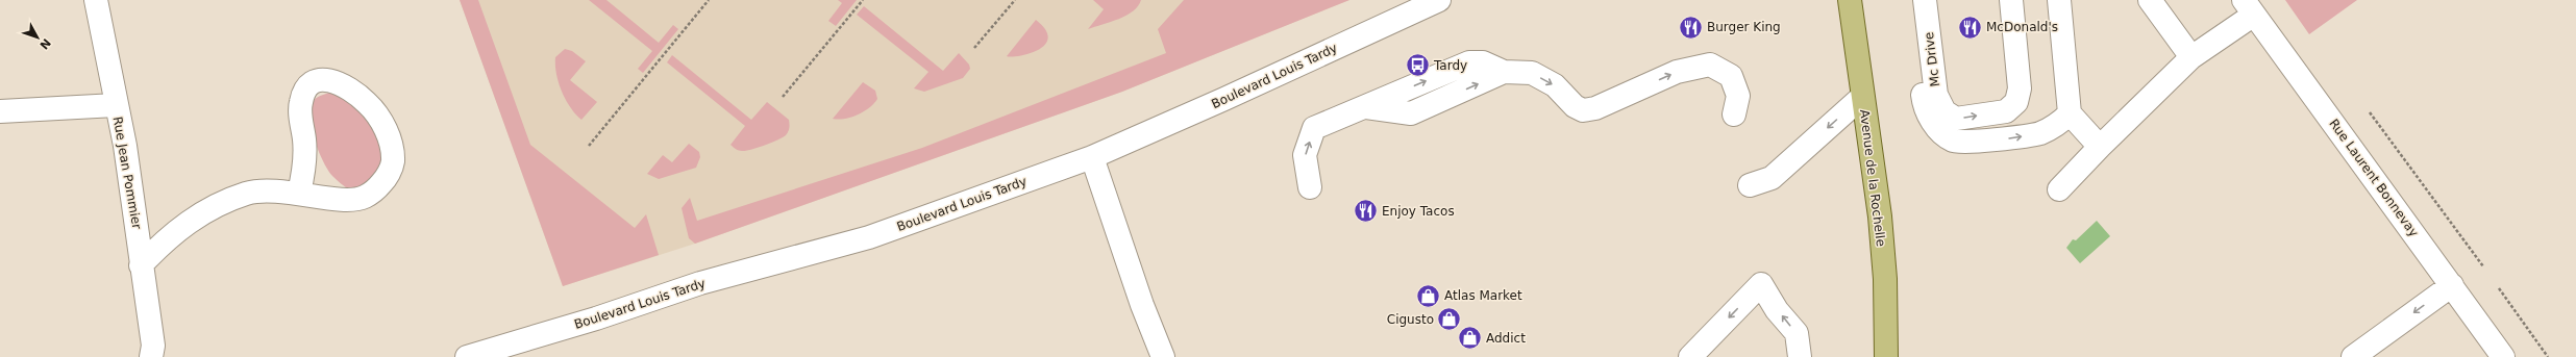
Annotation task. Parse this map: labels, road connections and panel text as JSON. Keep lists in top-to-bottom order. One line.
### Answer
{"streets":{"main road":["Avenue de la Rochelle"],"street":["Mc Drive","Boulevard Louis Tardy","Rue Jean Pommier","Rue Laurent Bonnevay"]},"places":{"restaurant":["Burger King","McDonald's","Enjoy Tacos"],"bus stop":["Tardy"],"shop":["Atlas Market","Cigusto","Addict"]},"north":"bottom right"}
